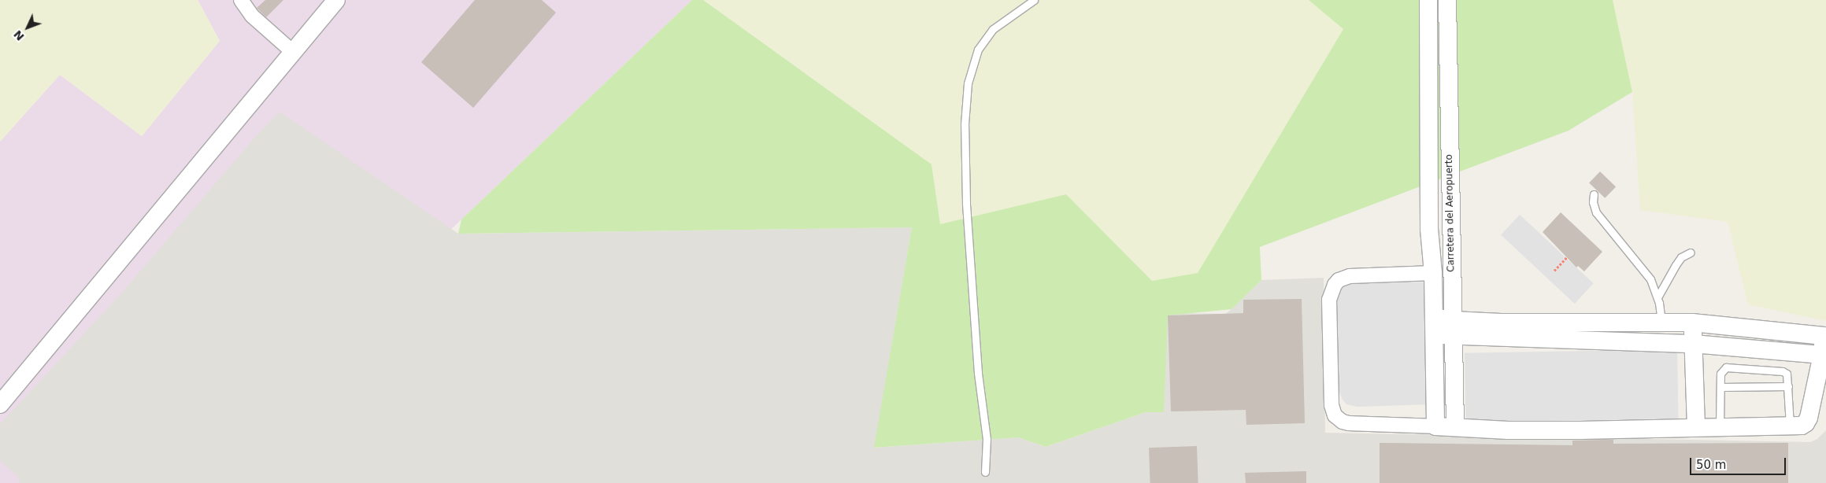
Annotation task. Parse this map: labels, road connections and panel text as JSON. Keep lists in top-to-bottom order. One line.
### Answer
{"streets":{"street":["Carretera del Aeropuerto"]},"scale_bar":"50 m","north":"bottom left"}
